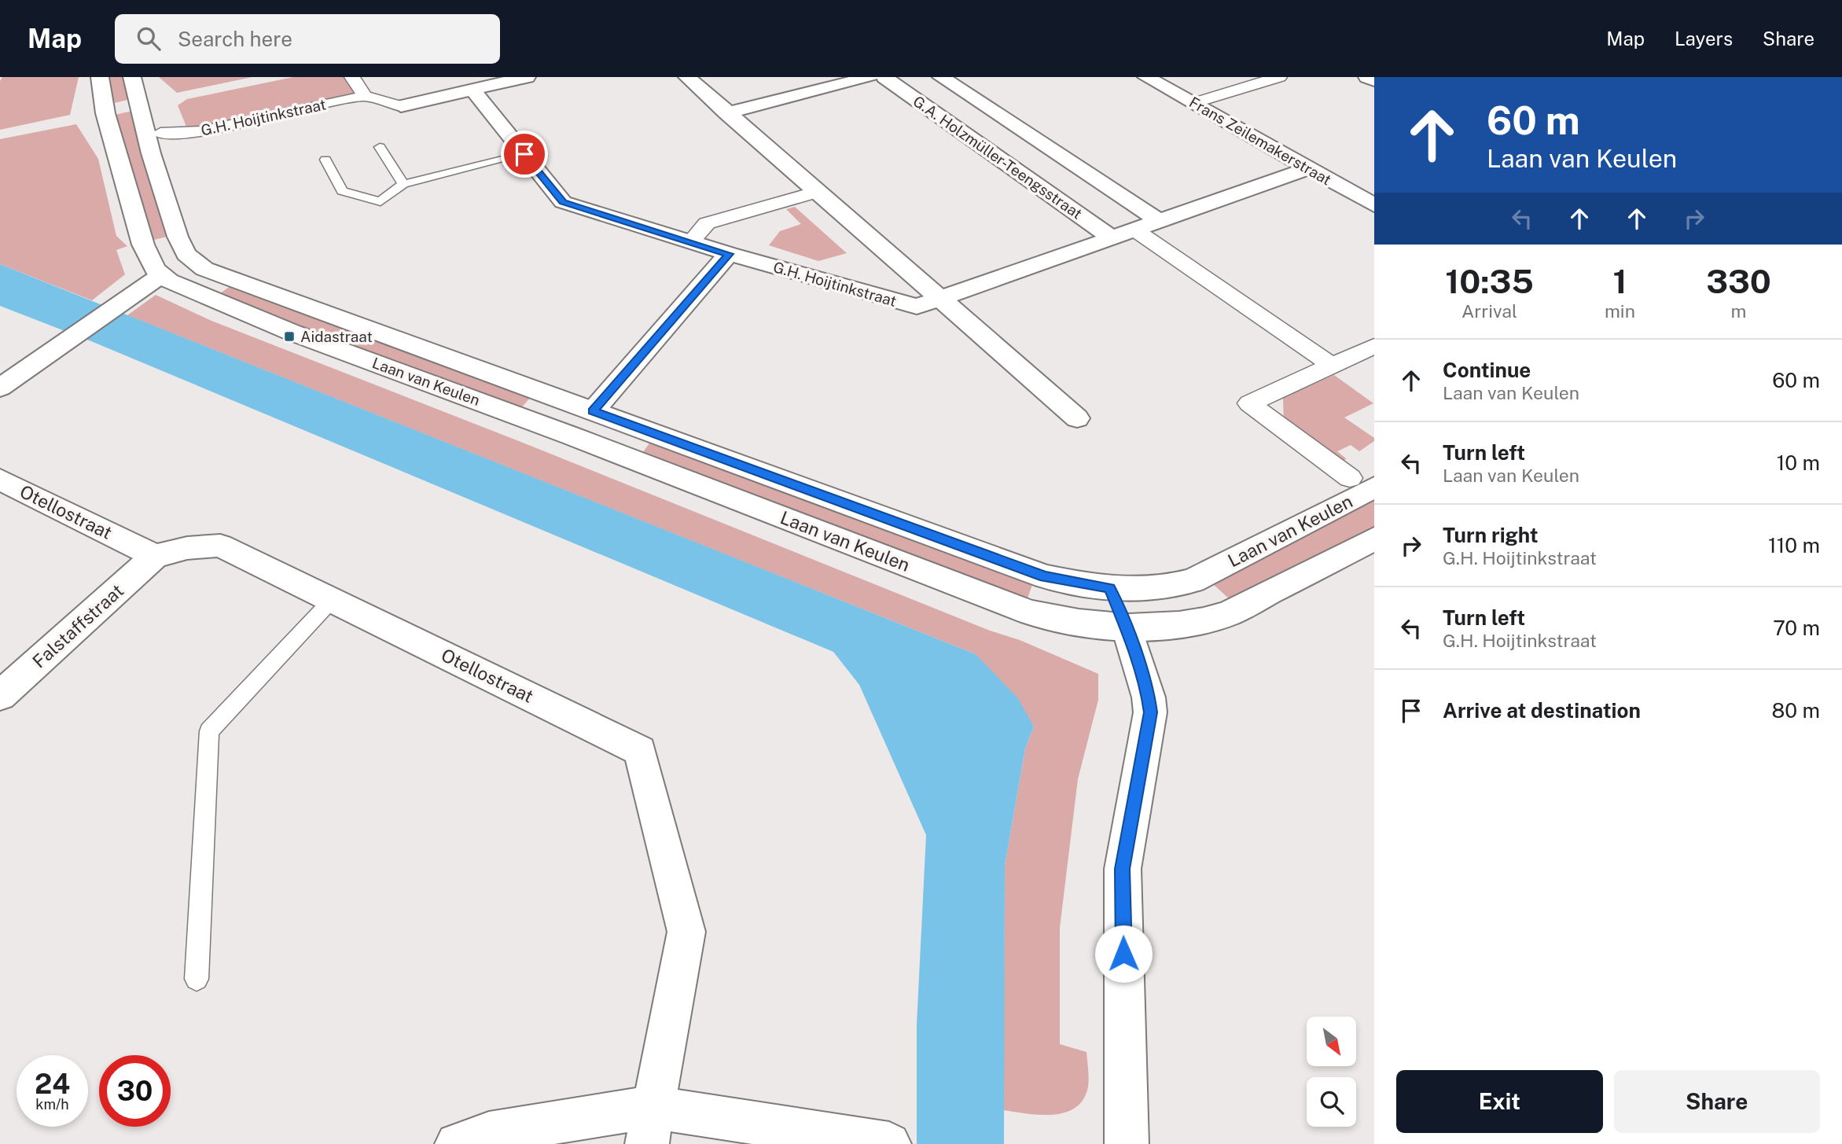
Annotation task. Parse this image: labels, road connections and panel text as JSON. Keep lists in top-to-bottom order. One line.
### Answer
{"streets":{"street":["G.H. Hoijtinkstraat","Frans Zeilemakerstraat","G.A. Holzmüller-Teengsstraat","Laan van Keulen","Otellostraat","Falstaffstraat"]},"crossings":[["G.H. Hoijtinkstraat","G.A. Holzmüller-Teengsstraat"],["Frans Zeilemakerstraat","G.A. Holzmüller-Teengsstraat"],["Otellostraat","Falstaffstraat"]],"places":{"transit":["Aidastraat"]},"north":"bottom right","page":{"header":"Map","search":"Search here","nav":["Map","Layers","Share"],"turn":["60 m","Laan van Keulen"],"eta":["10:35","Arrival","1","min","330","m"],"list":[{"name":"Continue","note":"Laan van Keulen","value":"60 m"},{"name":"Turn left","note":"Laan van Keulen","value":"10 m"},{"name":"Turn right","note":"G.H. Hoijtinkstraat","value":"110 m"},{"name":"Turn left","note":"G.H. Hoijtinkstraat","value":"70 m"},{"name":"Arrive at destination","value":"80 m"}],"speed":"24 km/h","limit":"30","buttons":["Exit","Share"]}}
